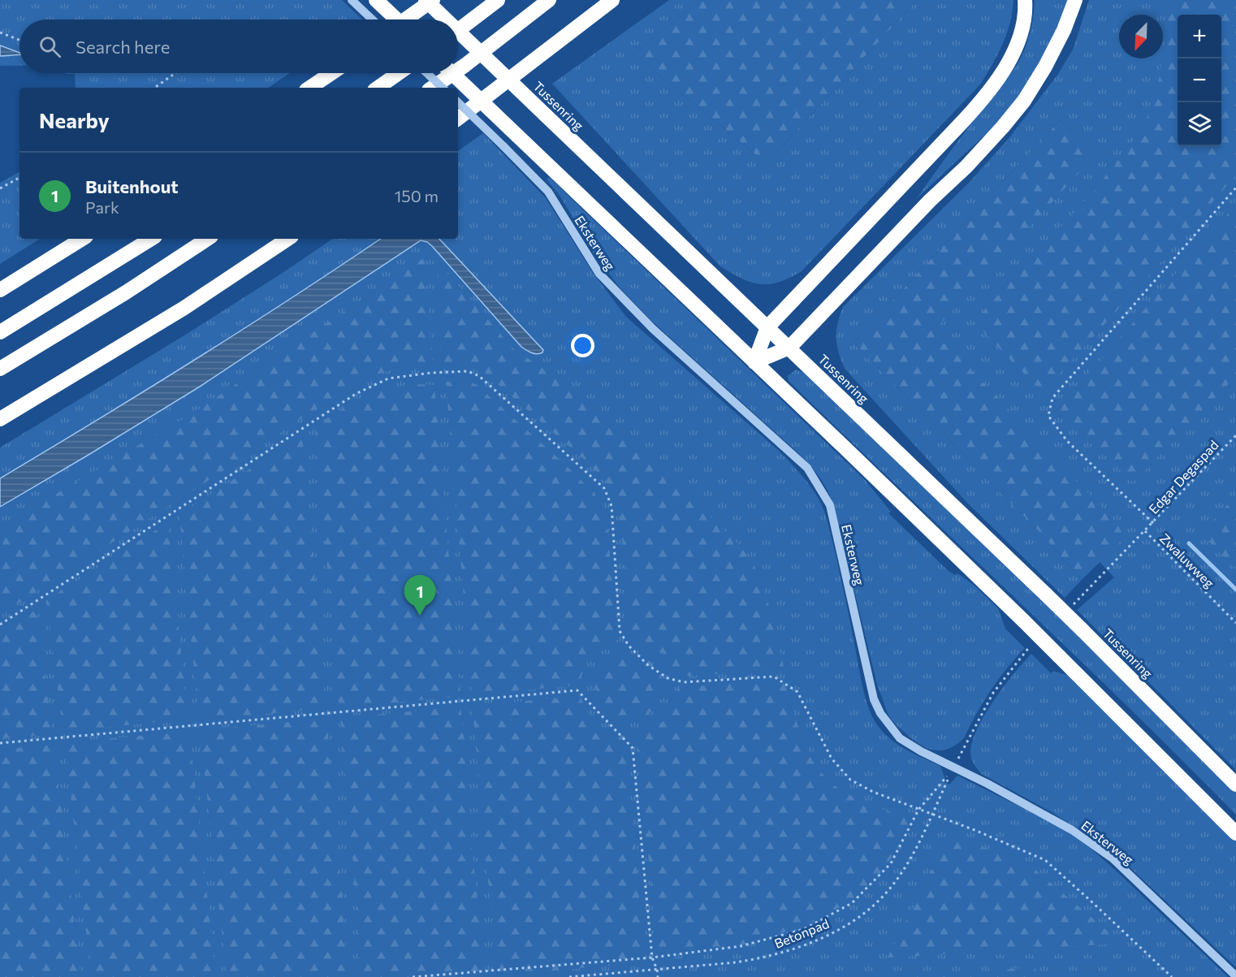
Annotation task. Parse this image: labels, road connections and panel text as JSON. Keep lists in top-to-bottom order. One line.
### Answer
{"streets":{"highway":["Tussenring"],"street":["Eksterweg"],"path":["Edgar Degaspad","Zwaluwweg","Betonpad"]},"crossings":[["Eksterweg","Betonpad"],["Edgar Degaspad","Zwaluwweg"]],"north":"bottom left","page":{"map_buttons":["+","−"],"search":"Search here","heading":"Nearby","list":[{"mark":"1","name":"Buitenhout","note":"Park","value":"150 m"}],"pins":"1"}}
